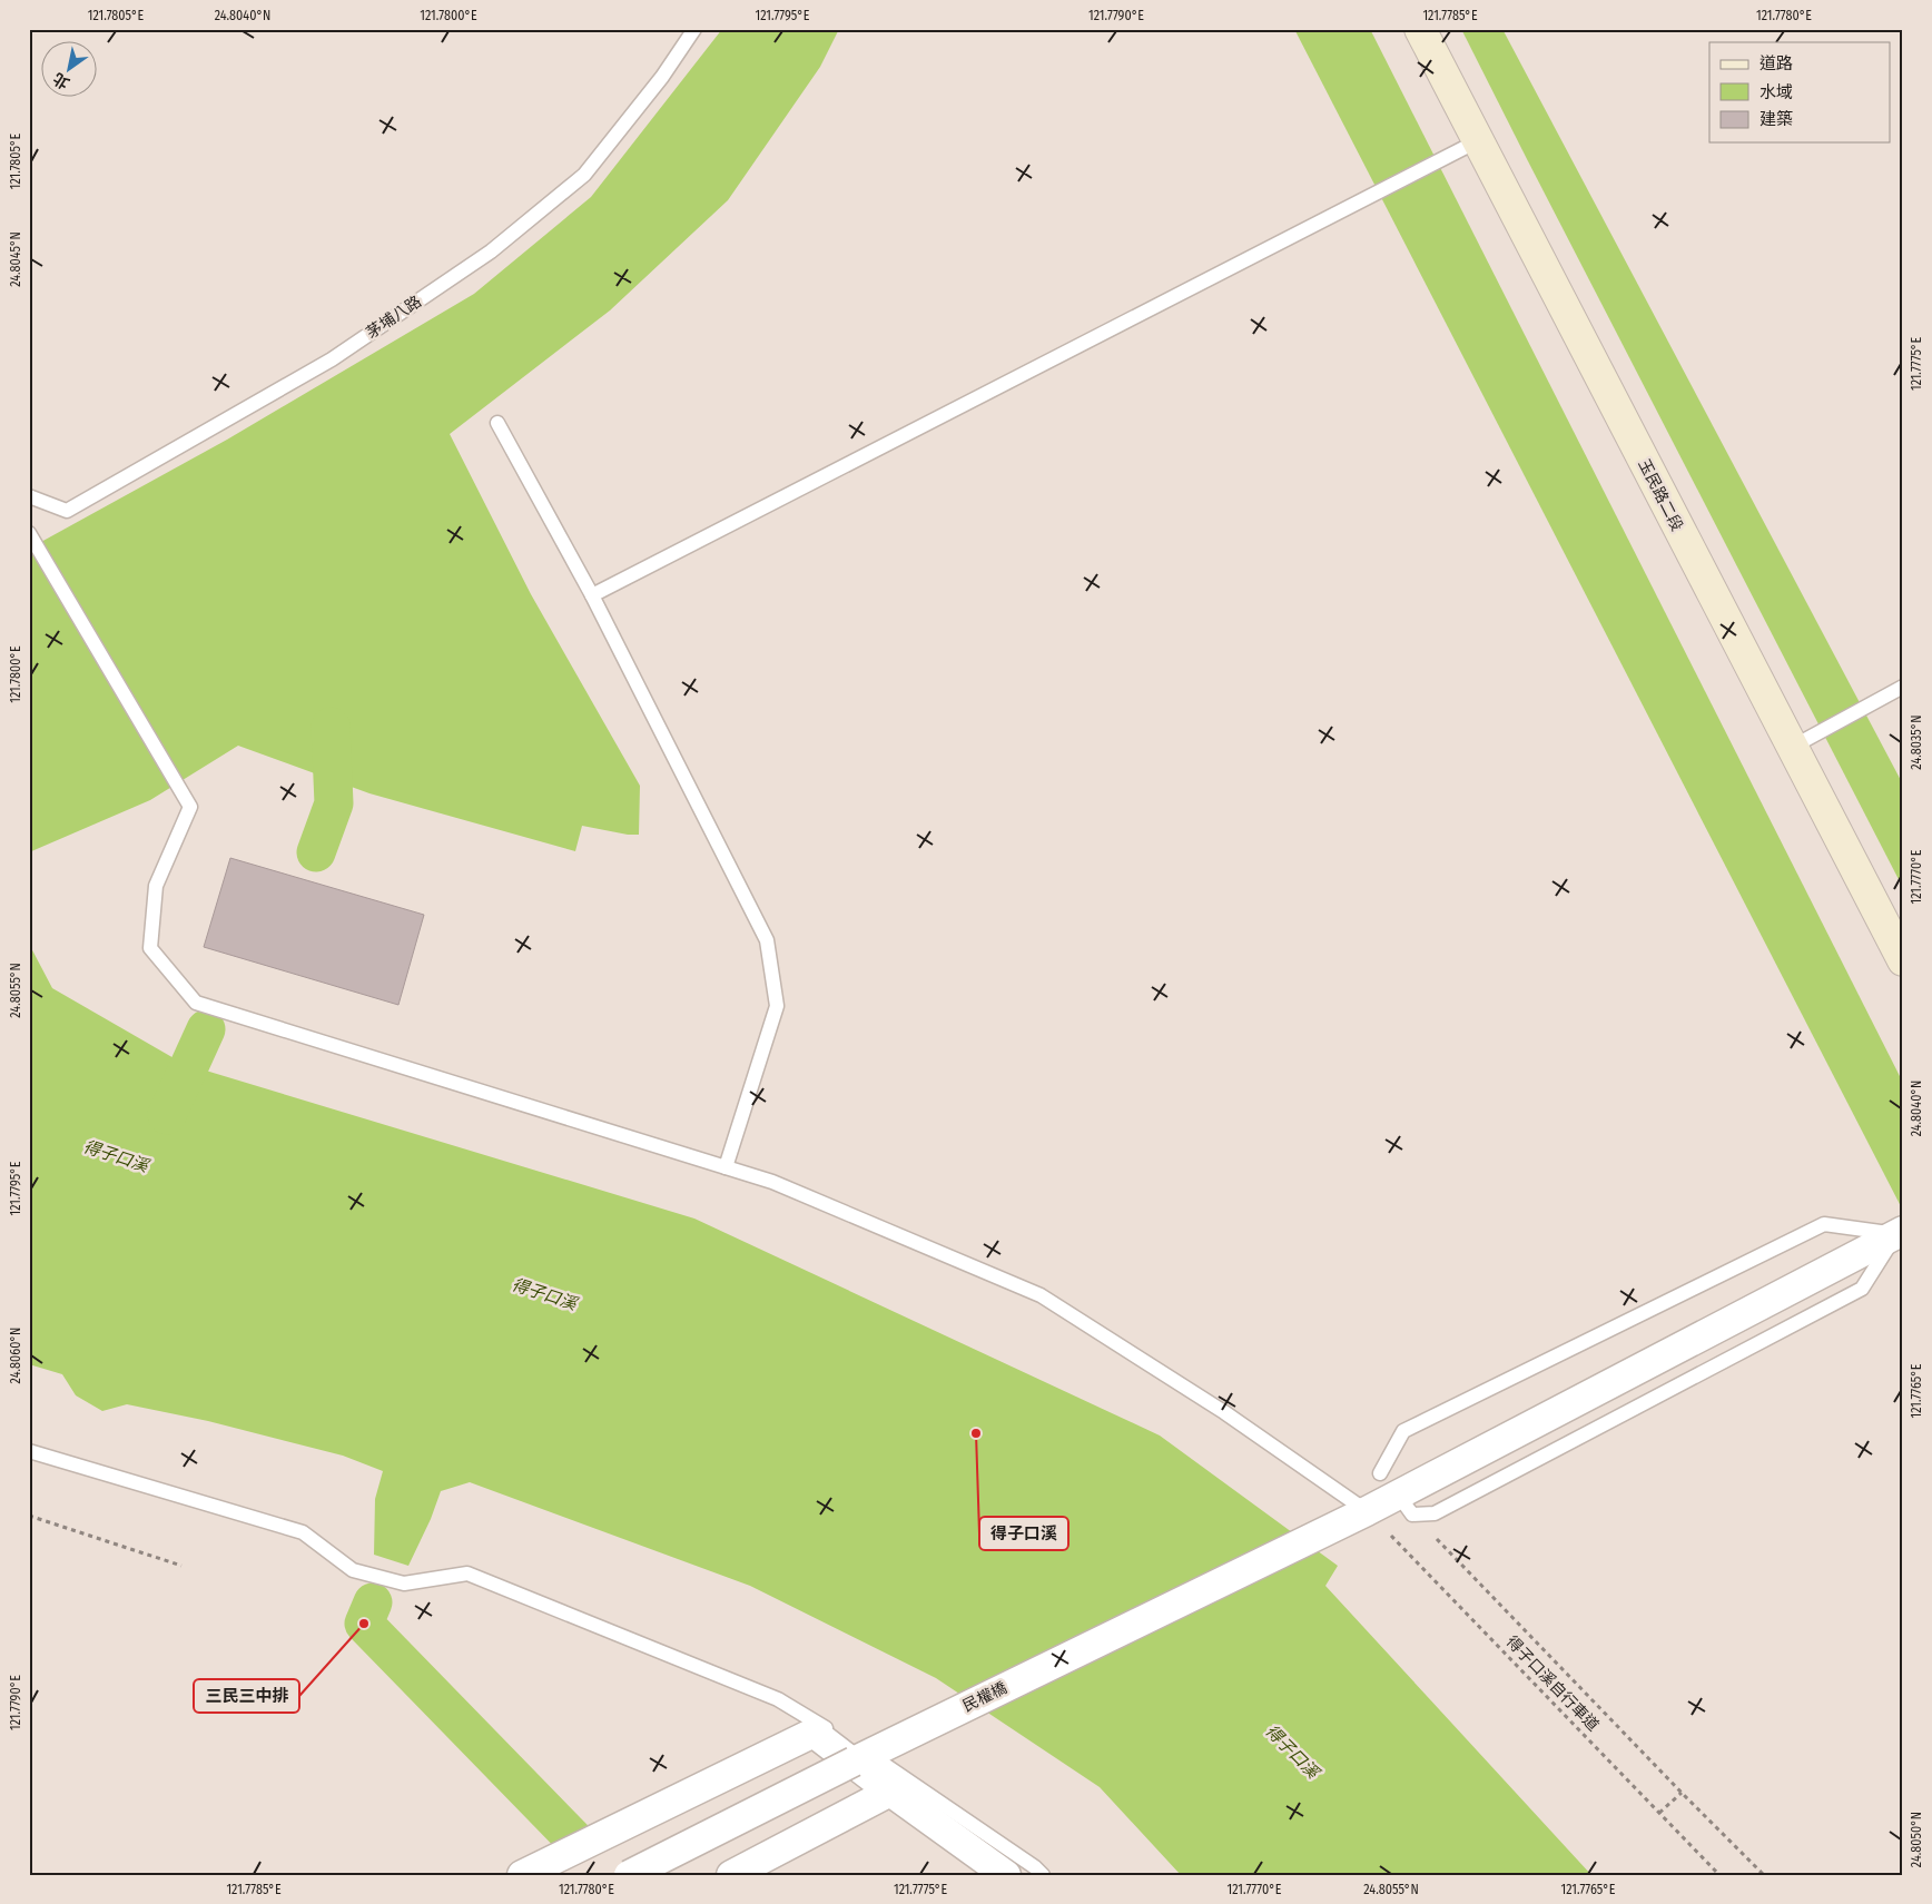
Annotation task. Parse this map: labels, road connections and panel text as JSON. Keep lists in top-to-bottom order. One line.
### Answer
{"streets":{"street":["玉民路二段","民權橋"],"lane":["茅埔八路"],"path":["得子口溪自行車道"]},"crossings":[["得子口溪自行車道","民權橋"]],"water":["得子口溪"],"places":["得子口溪","三民三中排"],"legend":["道路","水域","建築"],"north":"bottom left","coordinates":["121.7805°E","24.8040°N","121.7800°E","121.7795°E","121.7790°E","121.7785°E","121.7780°E","24.8045°N","121.7775°E","24.8035°N","121.7770°E","24.8055°N","24.8060°N","121.7765°E","24.8050°N"]}
